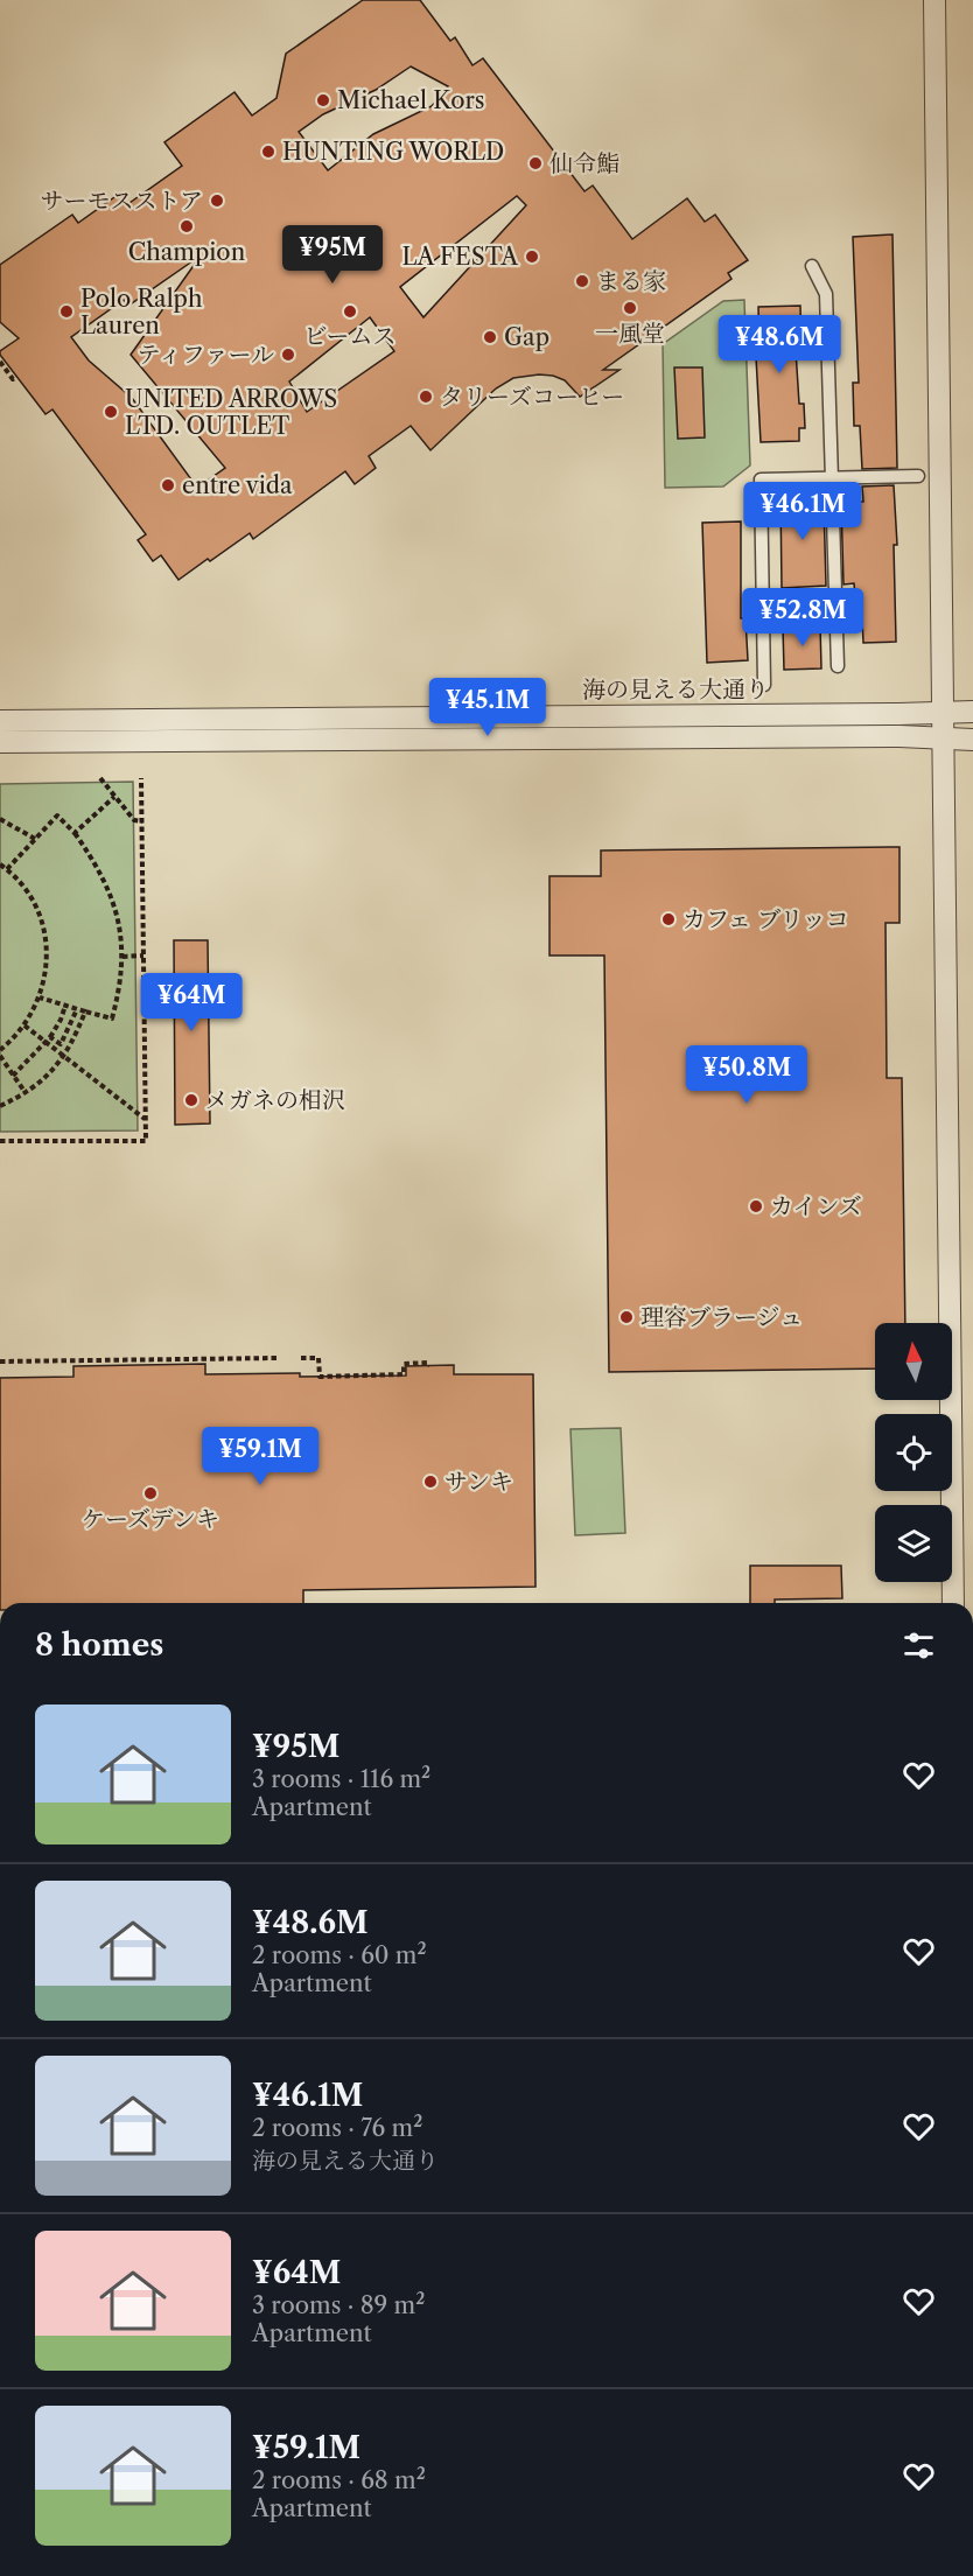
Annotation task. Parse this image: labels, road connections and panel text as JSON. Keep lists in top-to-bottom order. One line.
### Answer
{"streets":{"street":["海の見える大通り"]},"places":["Michael Kors","HUNTING WORLD","仙令鮨","サーモスストア","Champion","LA FESTA","まる家","一風堂","Polo Ralph Lauren","ビームス","Gap","ティファール","タリーズコーヒー","UNITED ARROWS LTD. OUTLET","entre vida","カフェ ブリッコ","メガネの相沢","カインズ","理容ブラージュ","サンキ","ケーズデンキ"],"north":"top","page":{"price":["¥95M","¥48.6M","¥46.1M","¥52.8M","¥45.1M","¥64M","¥50.8M","¥59.1M"],"heading":"8 homes","list":[{"name":"¥95M","note":"3 rooms · 116 m² · Apartment"},{"name":"¥48.6M","note":"2 rooms · 60 m² · Apartment"},{"name":"¥46.1M","note":"2 rooms · 76 m² · 海の見える大通り"},{"name":"¥64M","note":"3 rooms · 89 m² · Apartment"},{"name":"¥59.1M","note":"2 rooms · 68 m² · Apartment"}]}}
